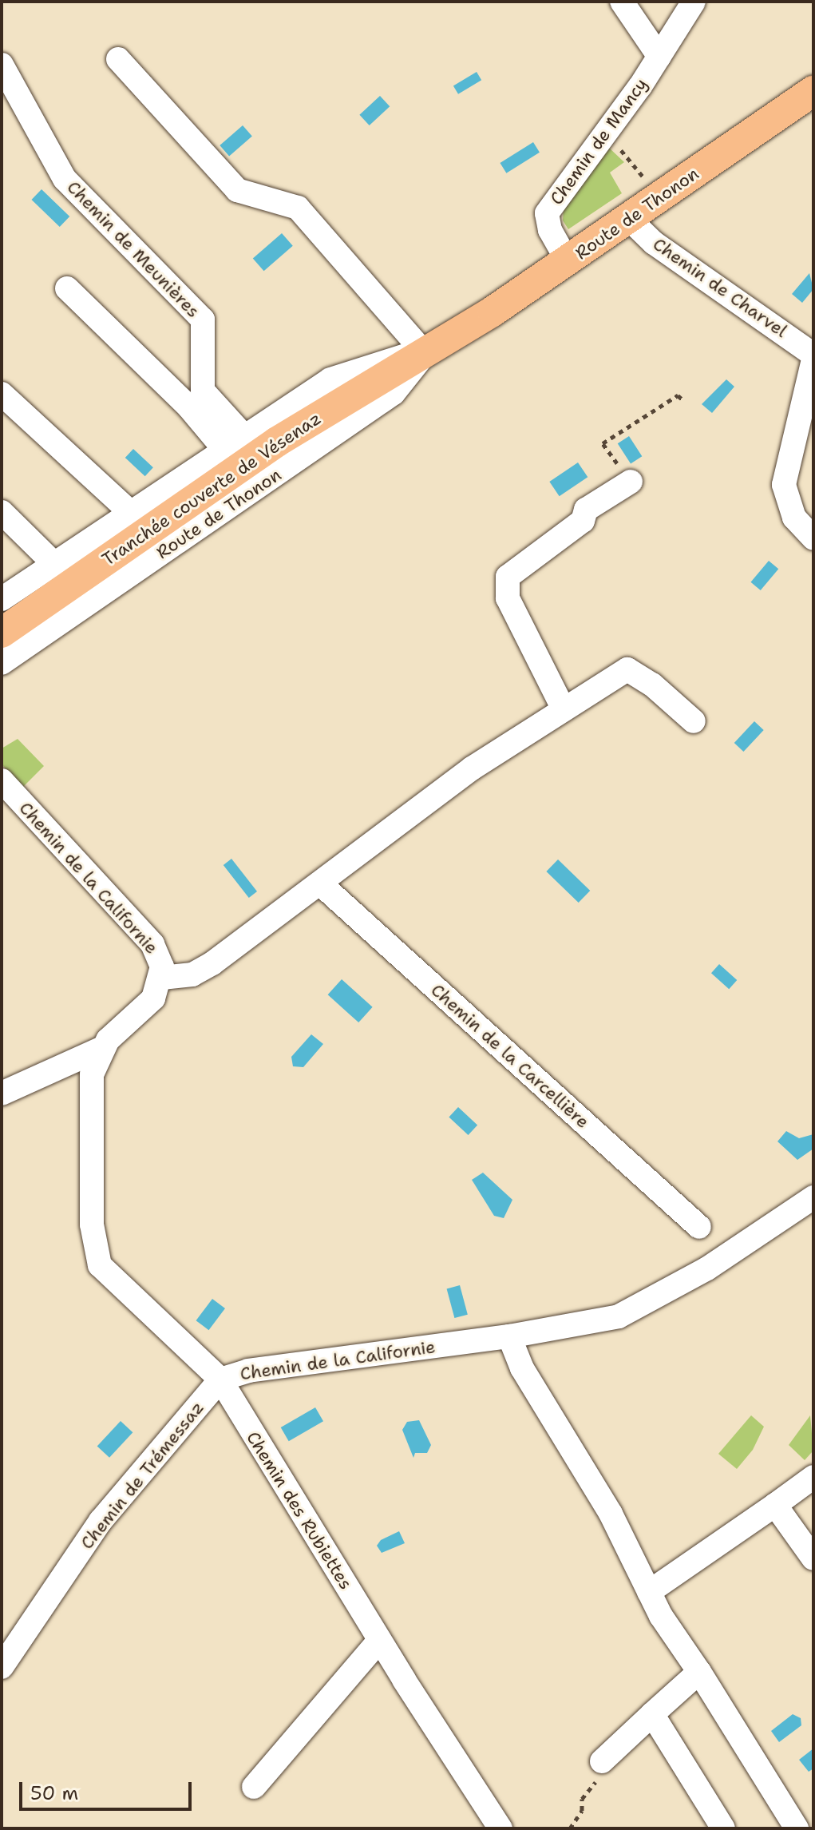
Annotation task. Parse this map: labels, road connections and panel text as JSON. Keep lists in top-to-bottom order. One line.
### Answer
{"streets":{"main road":["Route de Thonon","Tranchée couverte de Vésenaz"],"street":["Chemin de Mancy","Chemin de Meunières","Chemin de Charvel","Chemin de la Californie","Chemin de la Carcellière","Chemin de Trémessaz","Chemin des Rubiettes"]},"crossings":[["Chemin de Mancy","Route de Thonon"],["Route de Thonon","Chemin de Meunières"],["Route de Thonon","Chemin de Charvel"],["Route de Thonon","Tranchée couverte de Vésenaz"],["Chemin de la Californie","Chemin de Trémessaz"],["Chemin de la Californie","Chemin des Rubiettes"],["Chemin de Trémessaz","Chemin des Rubiettes"]],"scale_bar":"50 m"}
